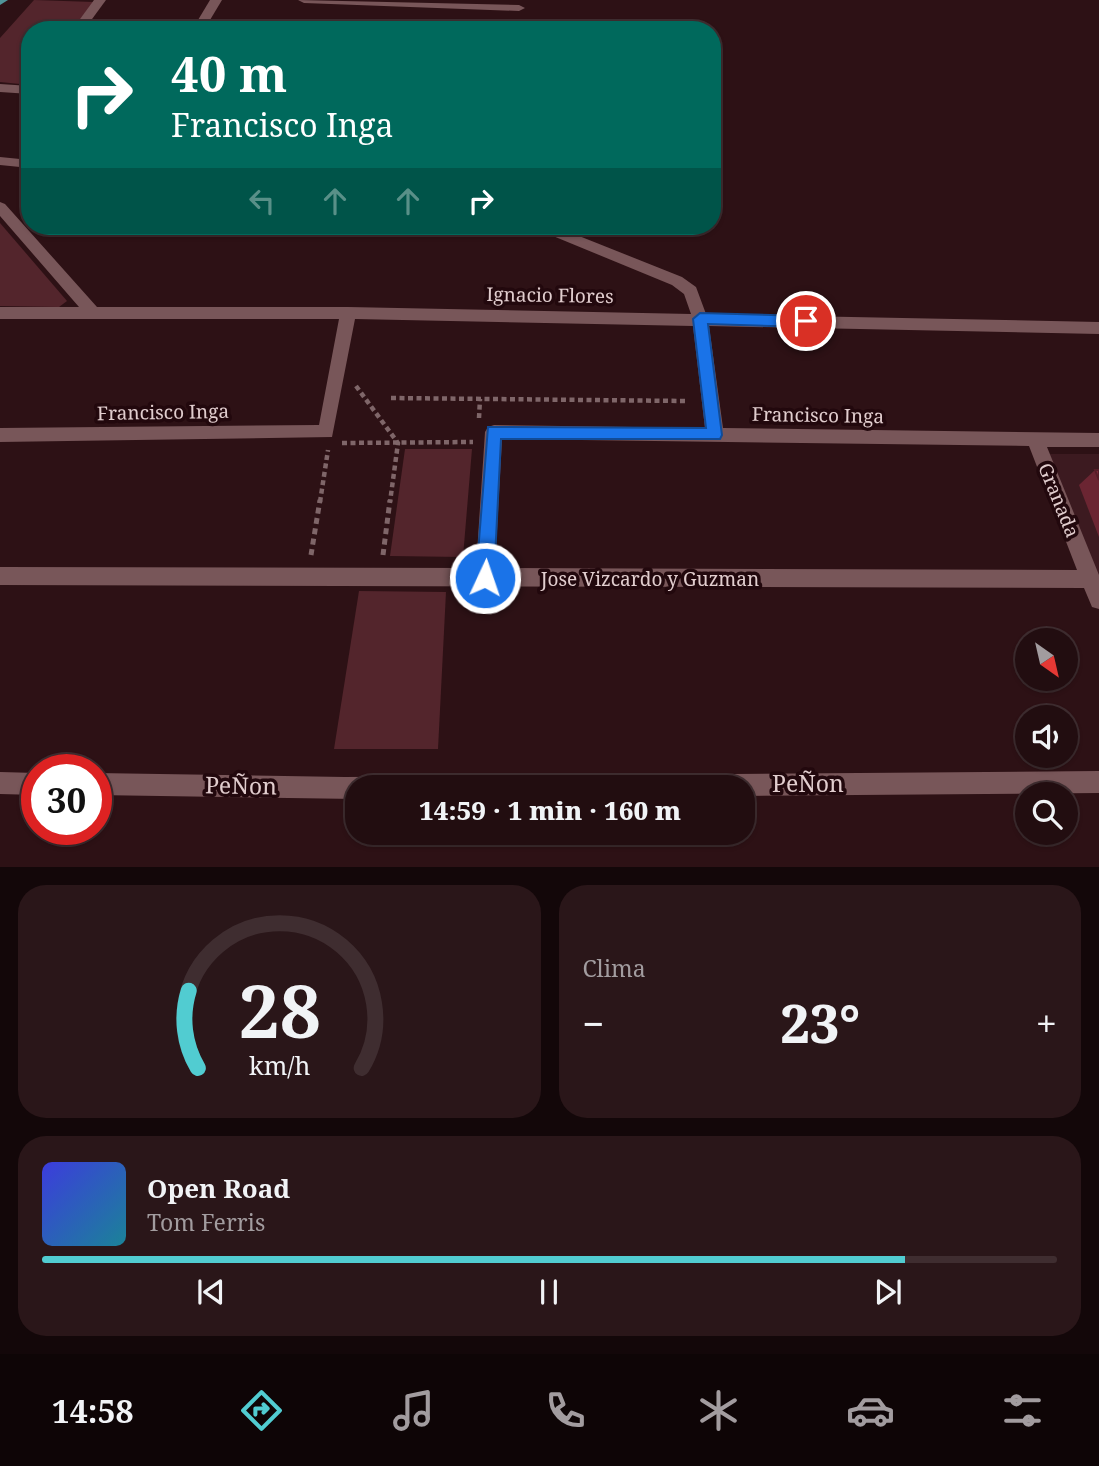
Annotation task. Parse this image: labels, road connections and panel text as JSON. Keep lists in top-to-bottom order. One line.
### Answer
{"streets":{"street":["Ignacio Flores","Francisco Inga","Granada","Jose Vizcardo y Guzman","PeÑon"]},"crossings":[["Francisco Inga","Granada"],["Granada","Jose Vizcardo y Guzman"]],"north":"bottom right","page":{"turn":["40 m","Francisco Inga"],"limit":"30","trip":"14:59 · 1 min · 160 m","tile":"Clima","heat":["−","23°","+"],"song":["Open Road","Tom Ferris"],"tabs":"14:58","gauge":["28","km/h"]}}
